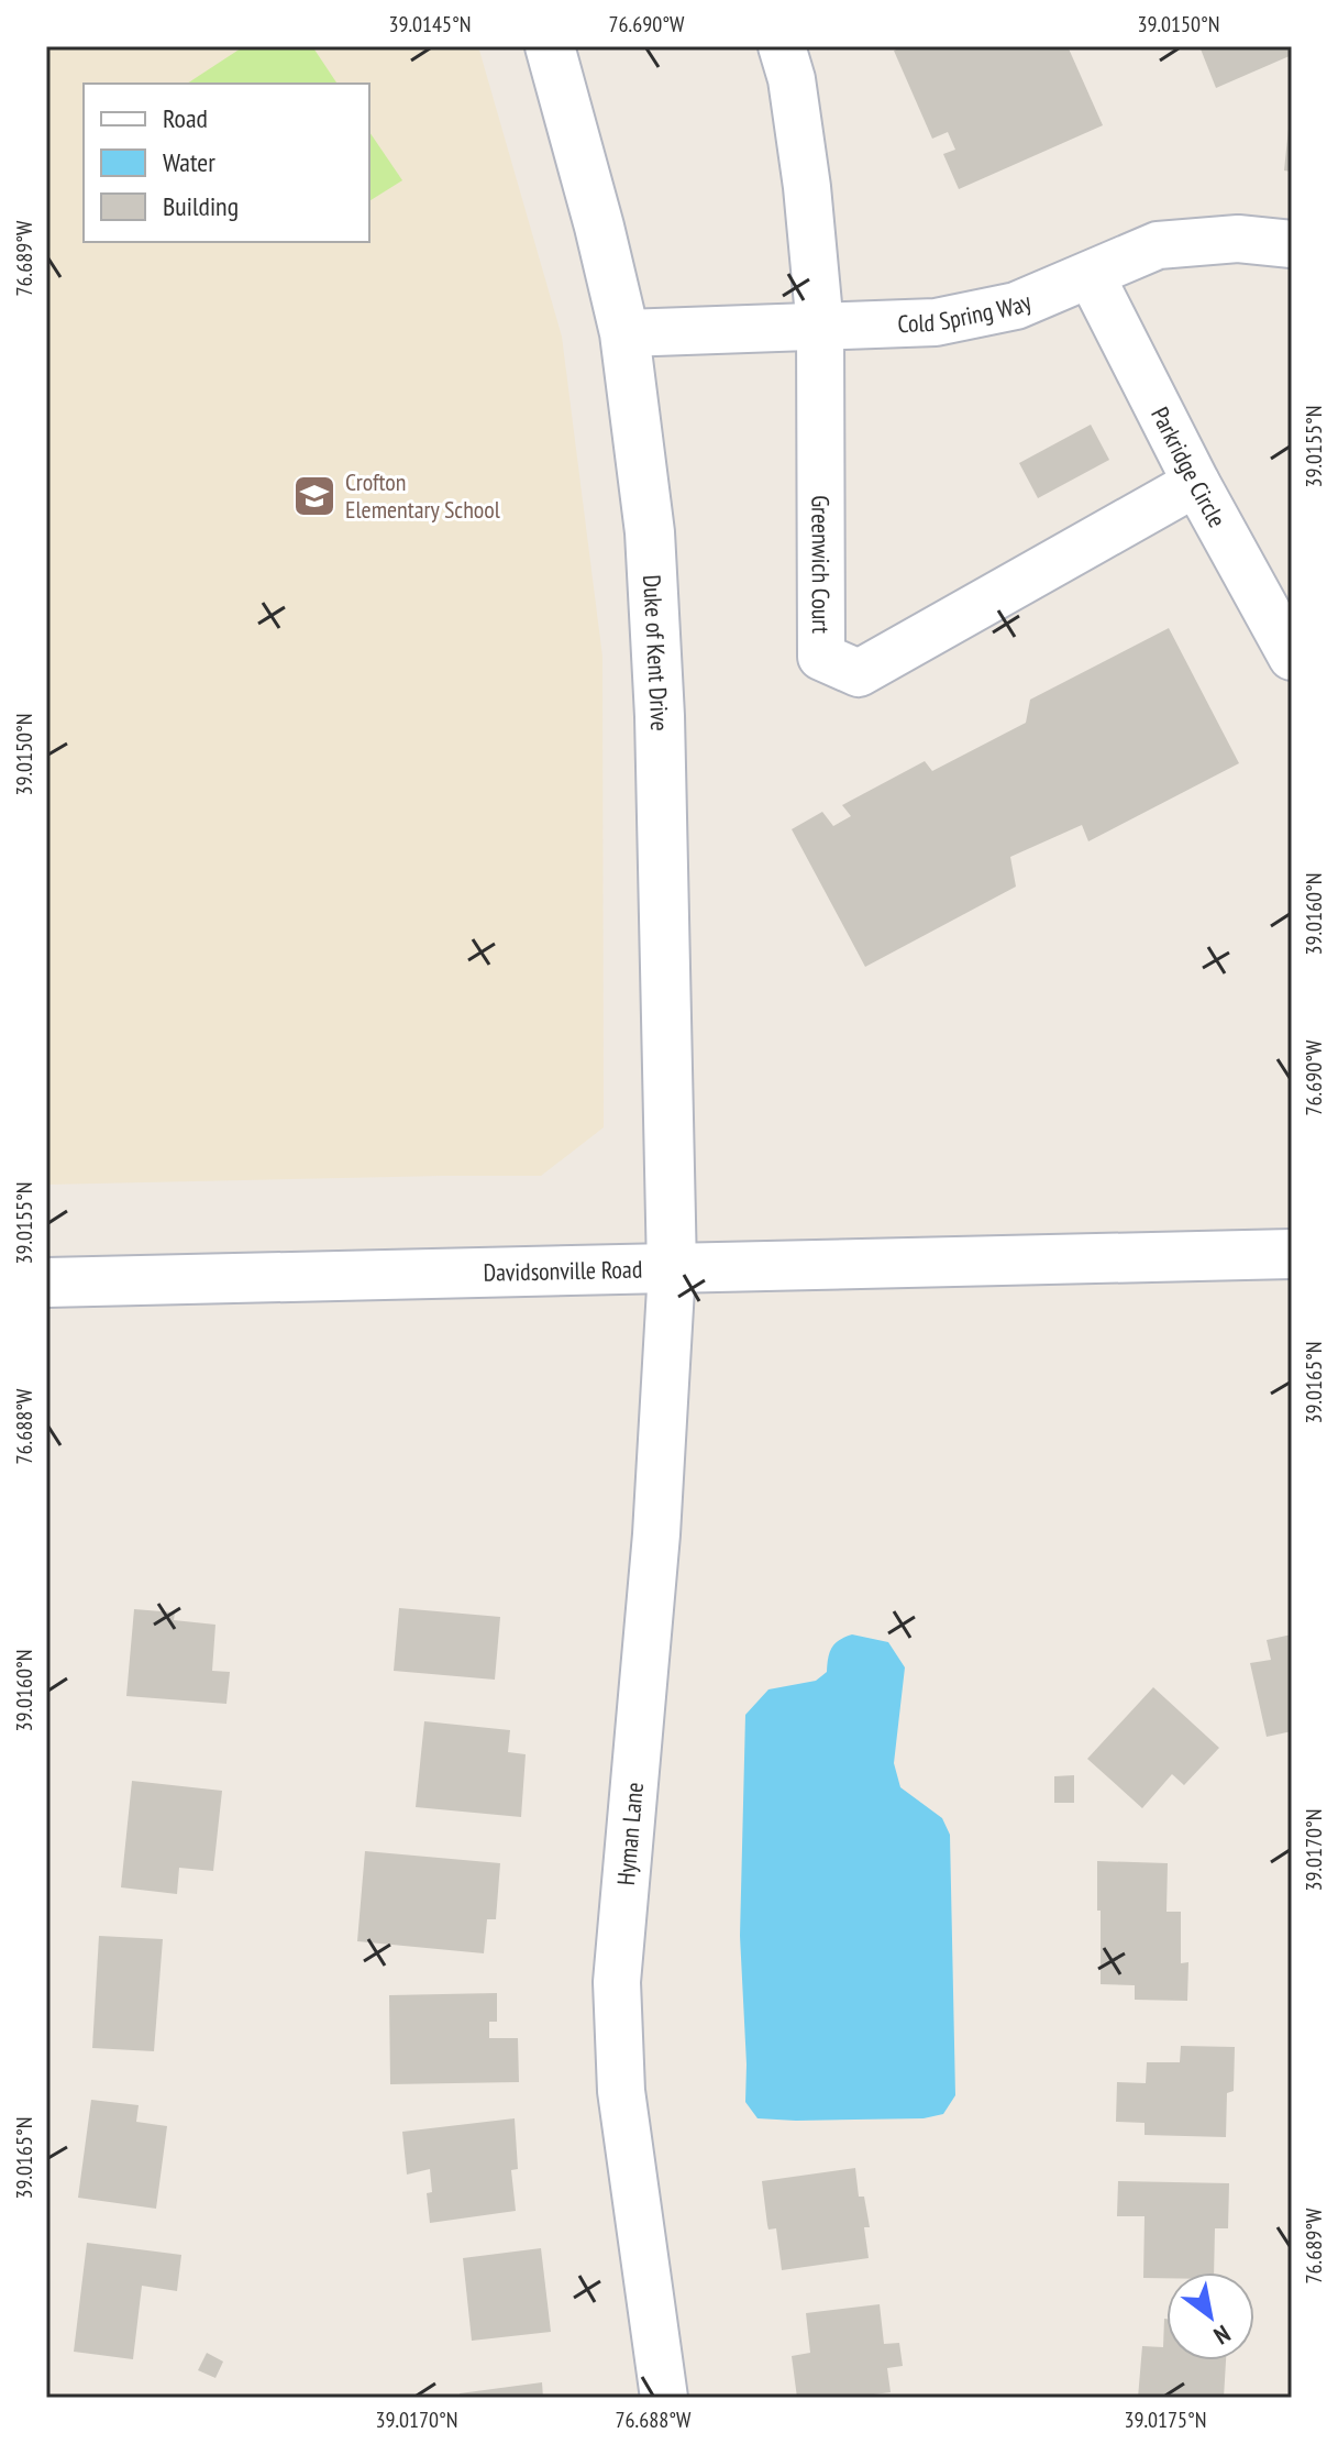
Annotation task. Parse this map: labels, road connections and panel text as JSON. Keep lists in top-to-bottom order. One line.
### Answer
{"streets":{"main road":["Duke of Kent Drive","Davidsonville Road"],"street":["Cold Spring Way","Parkridge Circle","Greenwich Court","Hyman Lane"]},"crossings":[["Cold Spring Way","Parkridge Circle"],["Cold Spring Way","Greenwich Court"],["Cold Spring Way","Duke of Kent Drive"],["Parkridge Circle","Greenwich Court"],["Duke of Kent Drive","Davidsonville Road"],["Duke of Kent Drive","Hyman Lane"],["Davidsonville Road","Hyman Lane"]],"places":{"school or university":["Crofton Elementary School"]},"legend":["Road","Water","Building"],"north":"bottom right","coordinates":["39.0145°N","76.690°W","39.0150°N","76.689°W","39.0155°N","39.0160°N","39.0165°N","76.688°W","39.0170°N","39.0175°N"]}
